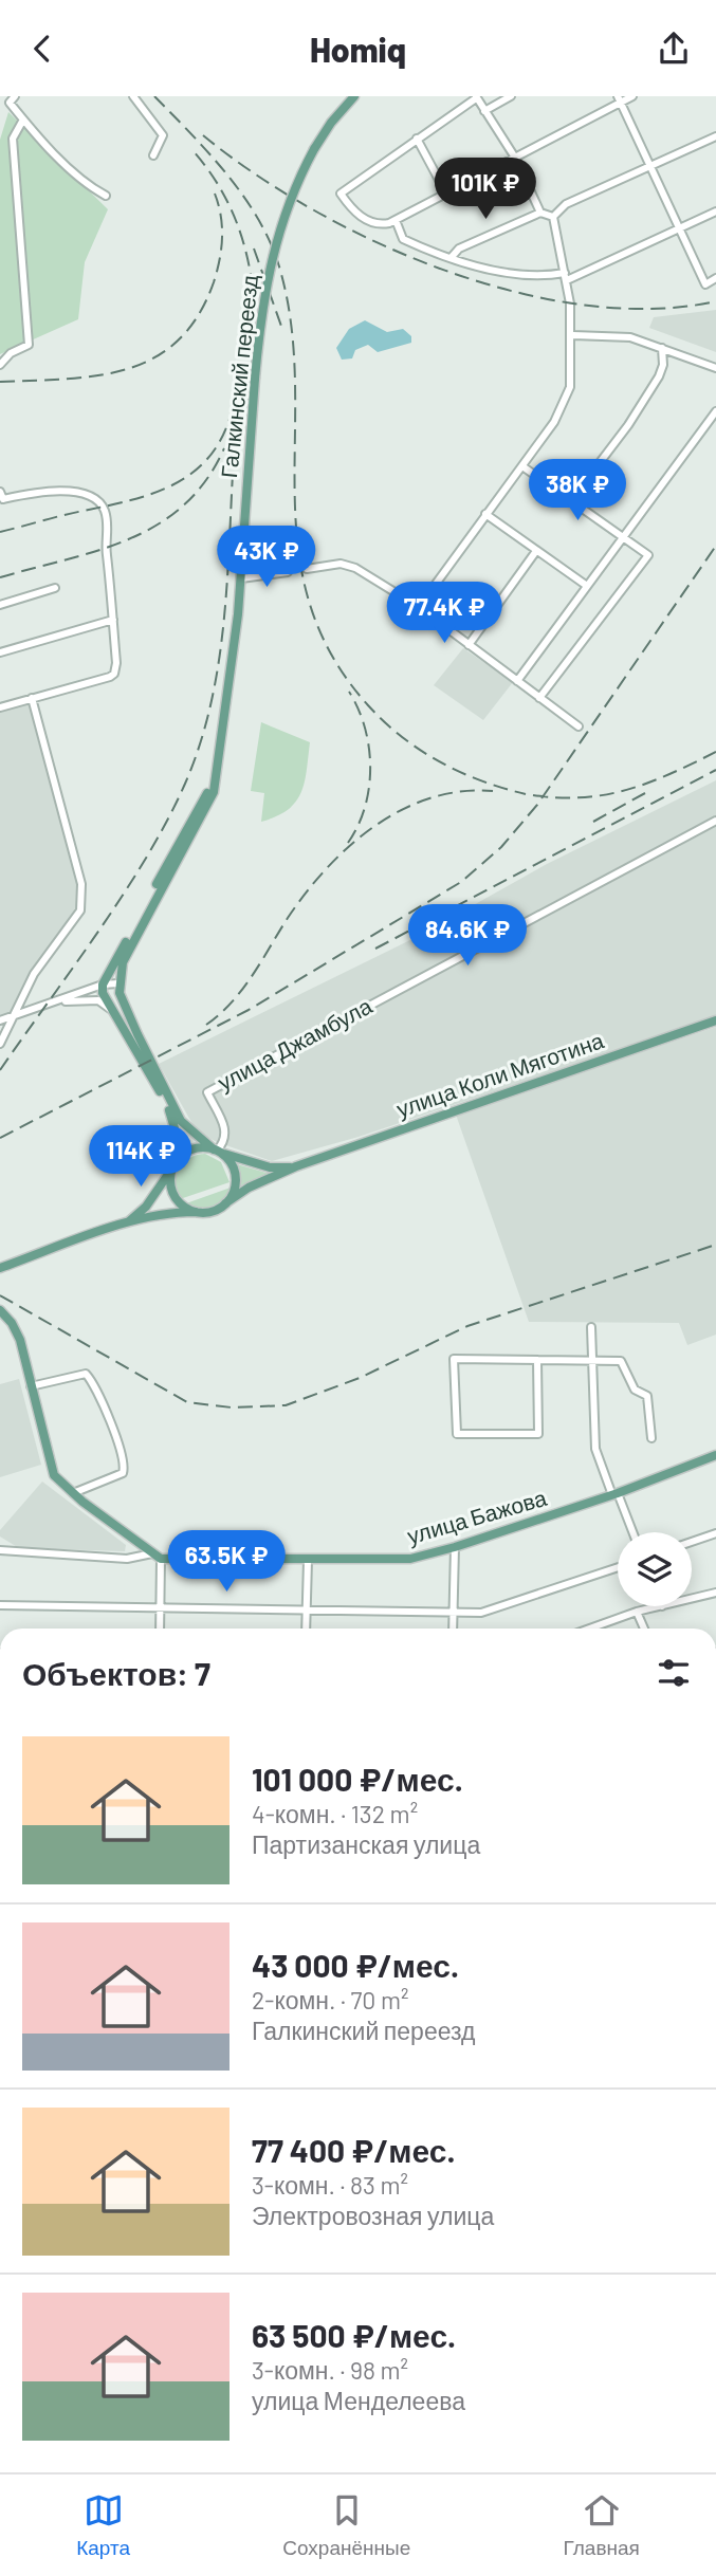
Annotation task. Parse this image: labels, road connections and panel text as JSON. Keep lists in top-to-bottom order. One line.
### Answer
{"streets":{"main road":["Галкинский переезд","улица Коли Мяготина","улица Бажова"],"street":["улица Джамбула"]},"crossings":[["улица Джамбула","улица Коли Мяготина"]],"page":{"header":"Homiq","price":["101K ₽","38K ₽","43K ₽","77.4K ₽","84.6K ₽","114K ₽","63.5K ₽"],"heading":"Объектов: 7","list":[{"name":"101 000 ₽/мес.","note":"4-комн. · 132 m² · Партизанская улица"},{"name":"43 000 ₽/мес.","note":"2-комн. · 70 m² · Галкинский переезд"},{"name":"77 400 ₽/мес.","note":"3-комн. · 83 m² · Электровозная улица"},{"name":"63 500 ₽/мес.","note":"3-комн. · 98 m² · улица Менделеева"}],"tabs":["Карта","Сохранённые","Главная"]}}
